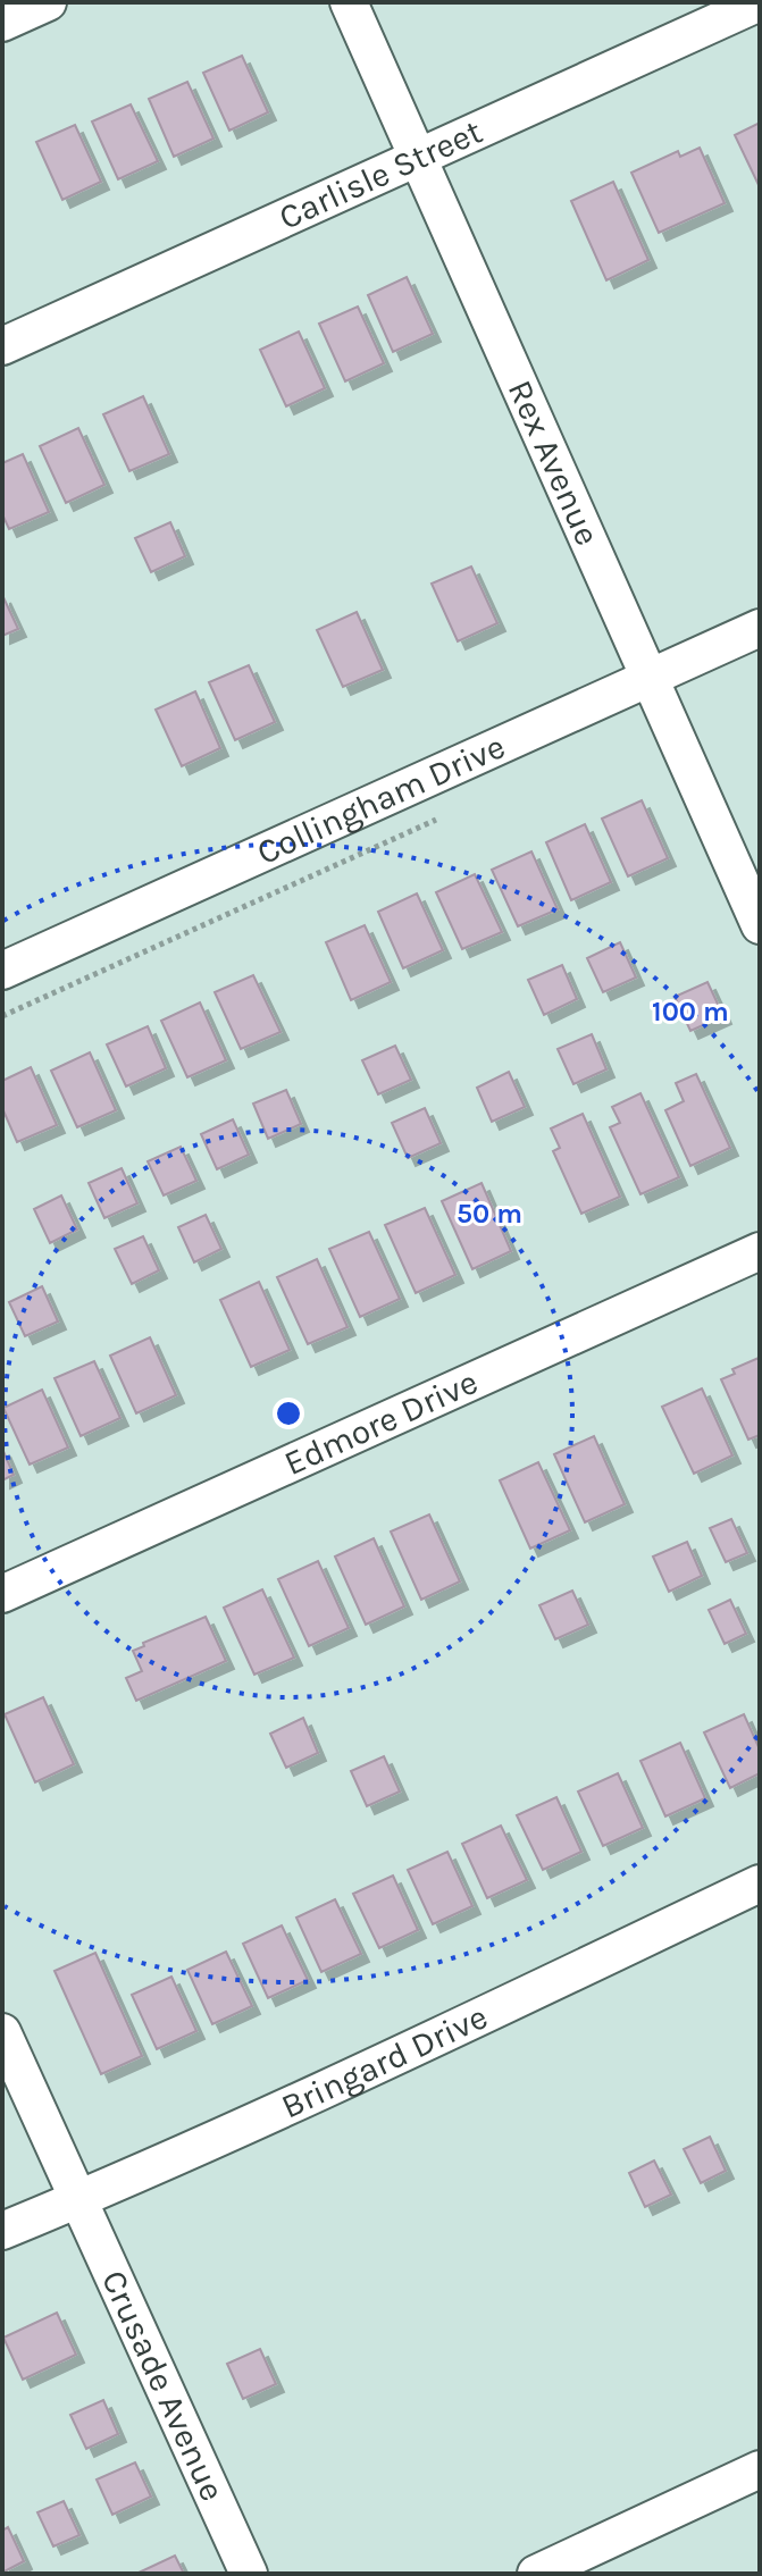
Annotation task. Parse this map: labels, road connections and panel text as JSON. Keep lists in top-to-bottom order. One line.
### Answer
{"streets":{"street":["Carlisle Street","Rex Avenue","Collingham Drive","Edmore Drive","Bringard Drive","Crusade Avenue"]},"crossings":[["Carlisle Street","Rex Avenue"],["Rex Avenue","Collingham Drive"],["Bringard Drive","Crusade Avenue"]],"rings":["100 m","50 m"]}
